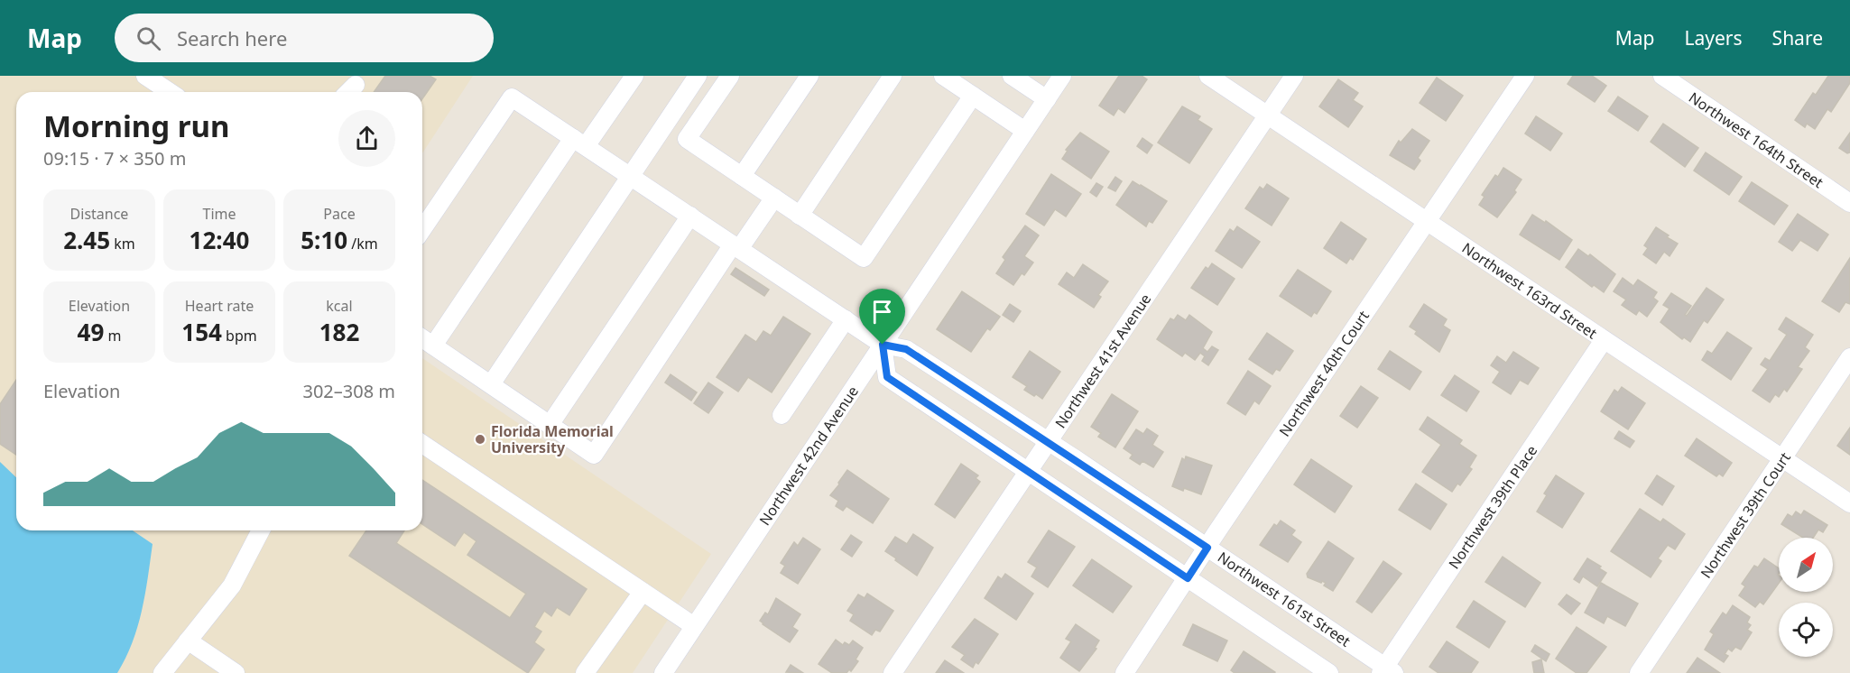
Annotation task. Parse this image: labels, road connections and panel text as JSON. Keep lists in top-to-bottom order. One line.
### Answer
{"streets":{"street":["Northwest 164th Street","Northwest 163rd Street","Northwest 41st Avenue","Northwest 40th Court","Northwest 42nd Avenue","Northwest 39th Place","Northwest 39th Court","Northwest 161st Street"]},"crossings":[["Northwest 163rd Street","Northwest 41st Avenue"],["Northwest 163rd Street","Northwest 40th Court"],["Northwest 163rd Street","Northwest 39th Place"],["Northwest 163rd Street","Northwest 39th Court"],["Northwest 41st Avenue","Northwest 161st Street"],["Northwest 40th Court","Northwest 161st Street"],["Northwest 42nd Avenue","Northwest 161st Street"],["Northwest 39th Place","Northwest 161st Street"]],"places":["Florida Memorial University"],"north":"top right","page":{"header":"Map","search":"Search here","nav":["Map","Layers","Share"],"heading":["Morning run","09:15 · 7 × 350 m"],"stats":[["Distance","2.45 km"],["Time","12:40"],["Pace","5:10 /km"],["Elevation","49 m"],["Heart rate","154 bpm"],["kcal","182"]],"chart":["Elevation","302–308 m"]}}
